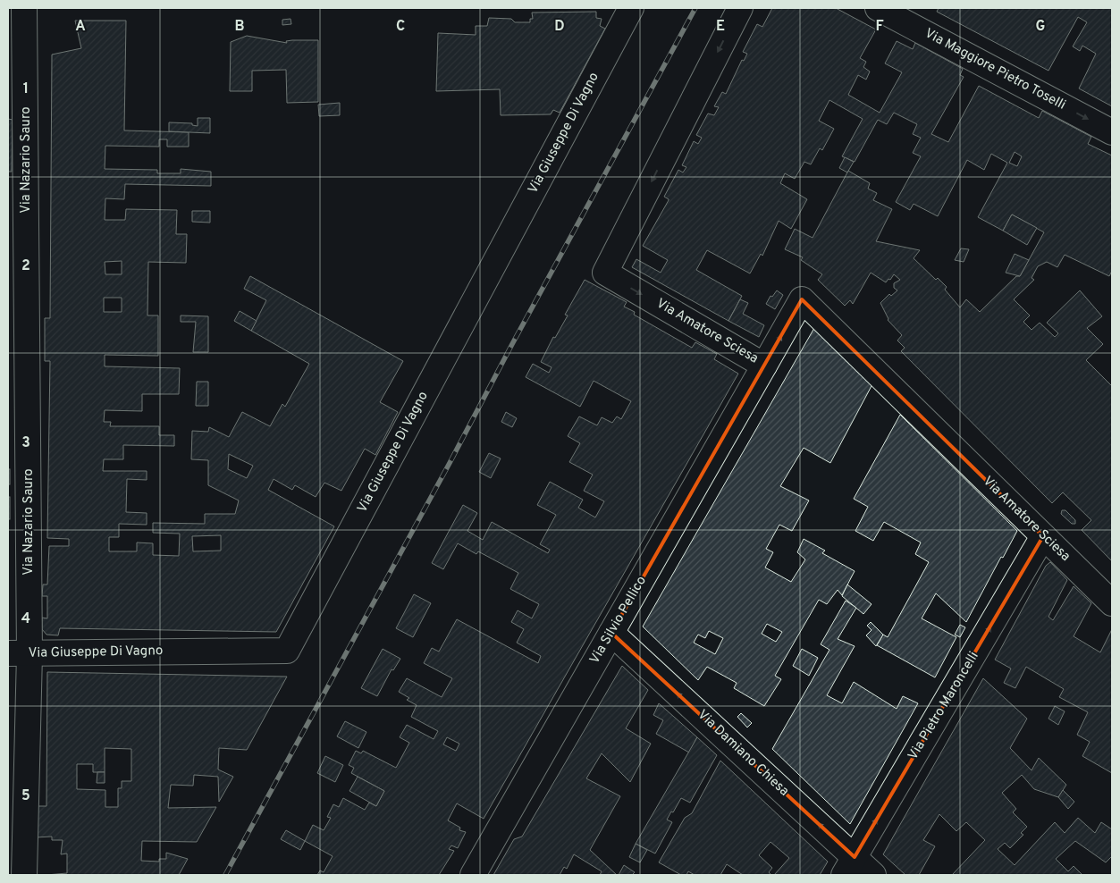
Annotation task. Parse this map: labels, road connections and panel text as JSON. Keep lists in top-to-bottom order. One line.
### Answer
{"streets":{"street":["Via Maggiore Pietro Toselli","Via Giuseppe Di Vagno","Via Nazario Sauro","Via Amatore Sciesa","Via Silvio Pellico","Via Pietro Maroncelli","Via Damiano Chiesa"]},"crossings":[["Via Giuseppe Di Vagno","Via Nazario Sauro"],["Via Amatore Sciesa","Via Silvio Pellico"],["Via Amatore Sciesa","Via Pietro Maroncelli"],["Via Silvio Pellico","Via Damiano Chiesa"],["Via Pietro Maroncelli","Via Damiano Chiesa"]],"one_way":["Via Maggiore Pietro Toselli","Via Pietro Maroncelli","Via Damiano Chiesa"],"grid":{"columns":["A","B","C","D","E","F","G"],"rows":["1","2","3","4","5"]}}
